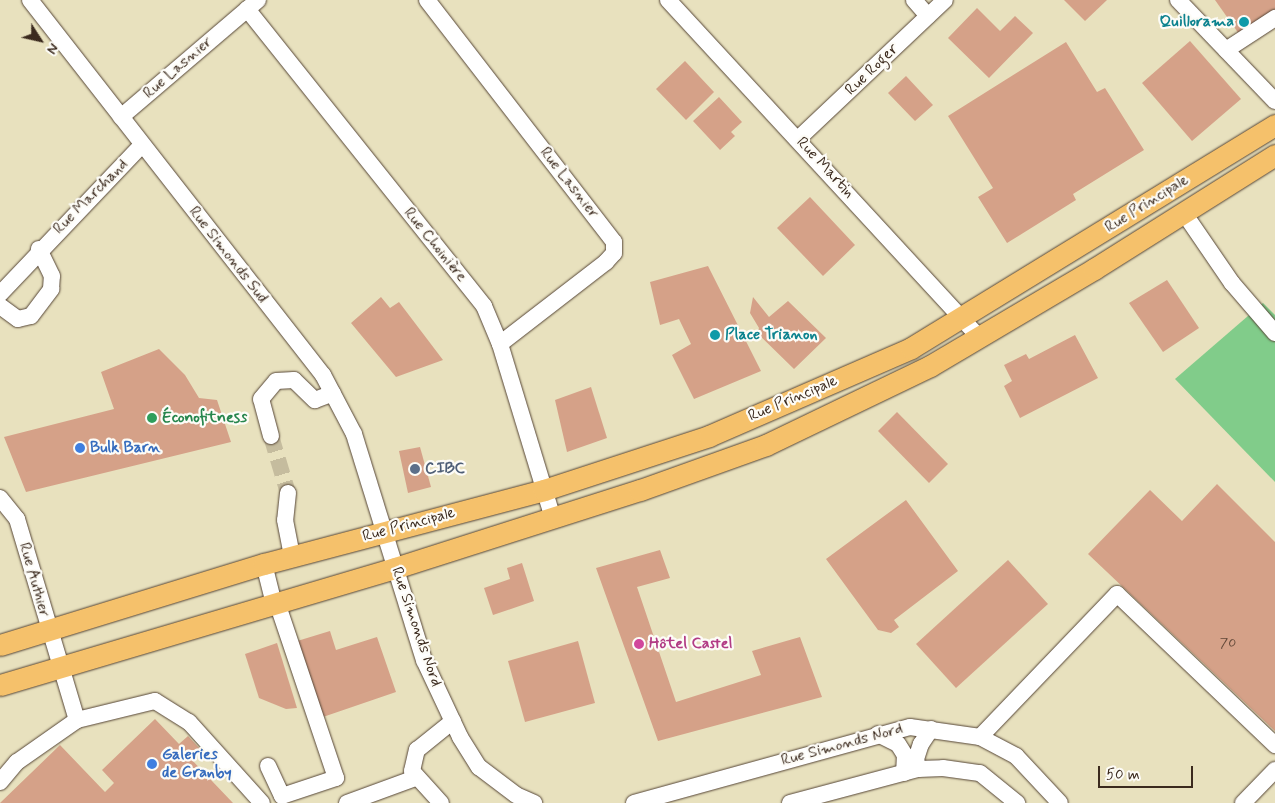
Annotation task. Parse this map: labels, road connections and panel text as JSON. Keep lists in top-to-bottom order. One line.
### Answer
{"streets":{"main road":["Rue Principale"],"street":["Rue Lasnier","Rue Roger","Rue Martin","Rue Marchand","Rue Choinière","Rue Simonds Sud","Rue Authier","Rue Simonds Nord"]},"crossings":[["Rue Lasnier","Rue Choinière"],["Rue Lasnier","Rue Simonds Sud"],["Rue Roger","Rue Martin"],["Rue Martin","Rue Principale"],["Rue Marchand","Rue Simonds Sud"],["Rue Principale","Rue Choinière"],["Rue Principale","Rue Simonds Sud"],["Rue Principale","Rue Authier"],["Rue Principale","Rue Simonds Nord"],["Rue Simonds Sud","Rue Simonds Nord"]],"places":["Quillorama","Place Trianon","Éconofitness","Bulk Barn","CIBC","Hôtel Castel","Galeries de Granby"],"house_numbers":["70"],"scale_bar":"50 m","north":"bottom right"}
